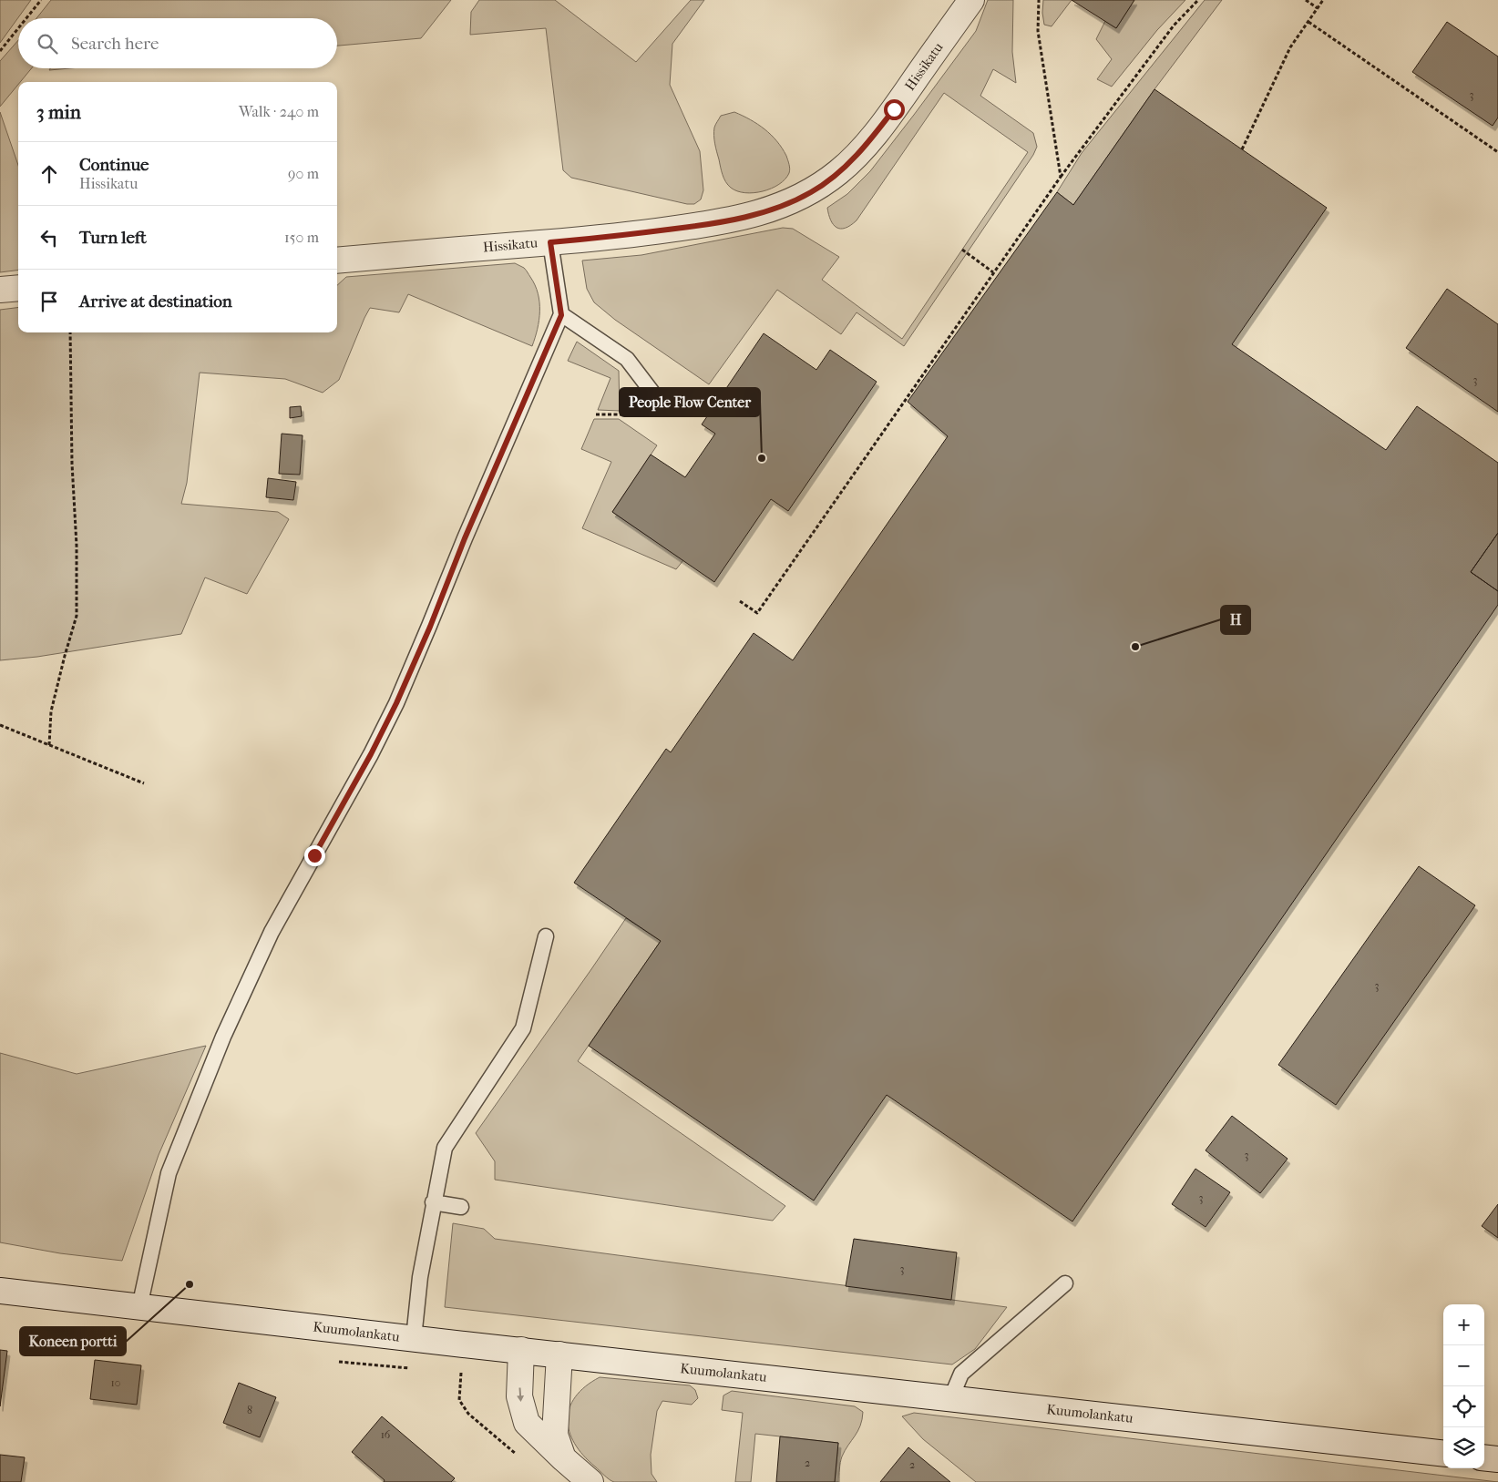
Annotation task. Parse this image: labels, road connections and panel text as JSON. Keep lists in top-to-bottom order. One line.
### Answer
{"streets":{"street":["Hissikatu","Kuumolankatu"]},"places":["People Flow Center","H","Koneen portti"],"house_numbers":["3","3","3","3","3","3","10","8","16","2","2"],"page":{"search":"Search here","heading":["3 min","Walk · 240 m"],"list":[["Continue","Hissikatu","90 m"],["Turn left","150 m"],"Arrive at destination"],"map_buttons":["+","−"]}}
